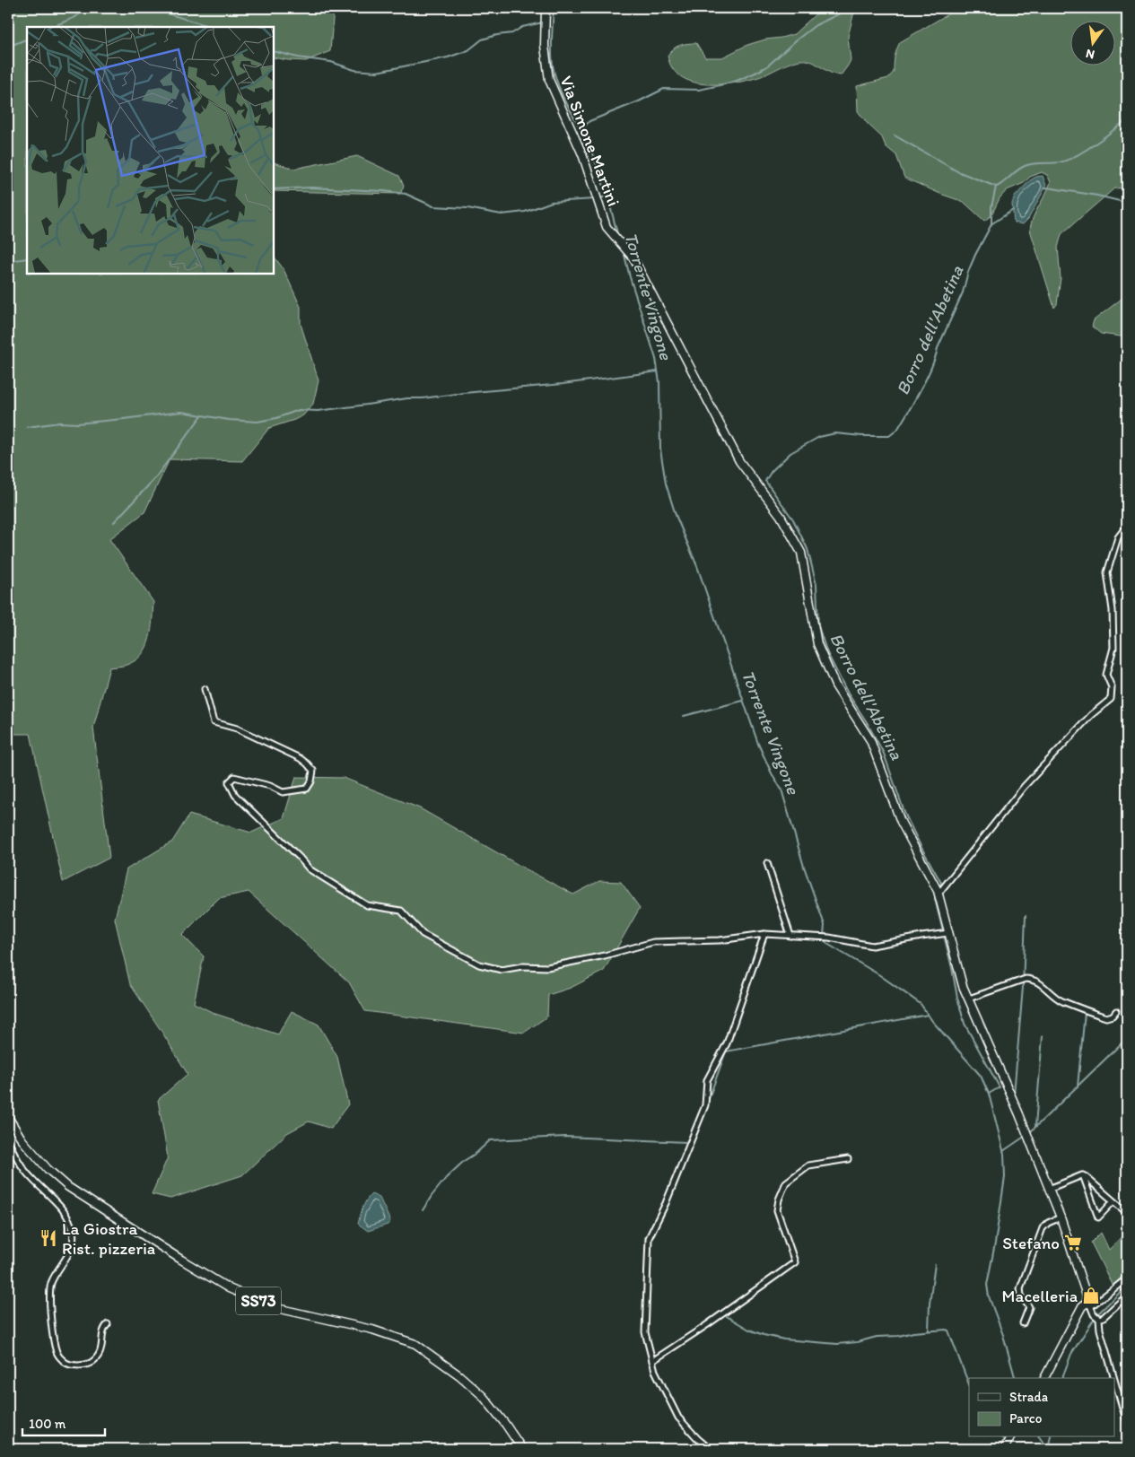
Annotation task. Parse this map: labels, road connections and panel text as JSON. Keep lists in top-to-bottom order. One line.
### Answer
{"streets":{"street":["Via Simone Martini","SS73"]},"water":["Torrente Vingone","Borro dell'Abetina"],"places":{"restaurant":["La Giostra Rist. pizzeria"],"supermarket":["Stefano"],"shop":["Macelleria"]},"legend":["Strada","Parco"],"scale_bar":"100 m","north":"bottom"}
